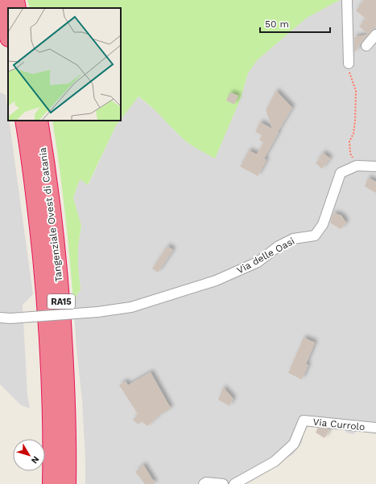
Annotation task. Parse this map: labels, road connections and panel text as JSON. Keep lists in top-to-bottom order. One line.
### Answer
{"streets":{"highway":["Tangenziale Ovest di Catania","RA15"],"street":["Via delle Oasi","Via Currolo"]},"scale_bar":"50 m","north":"bottom right"}
